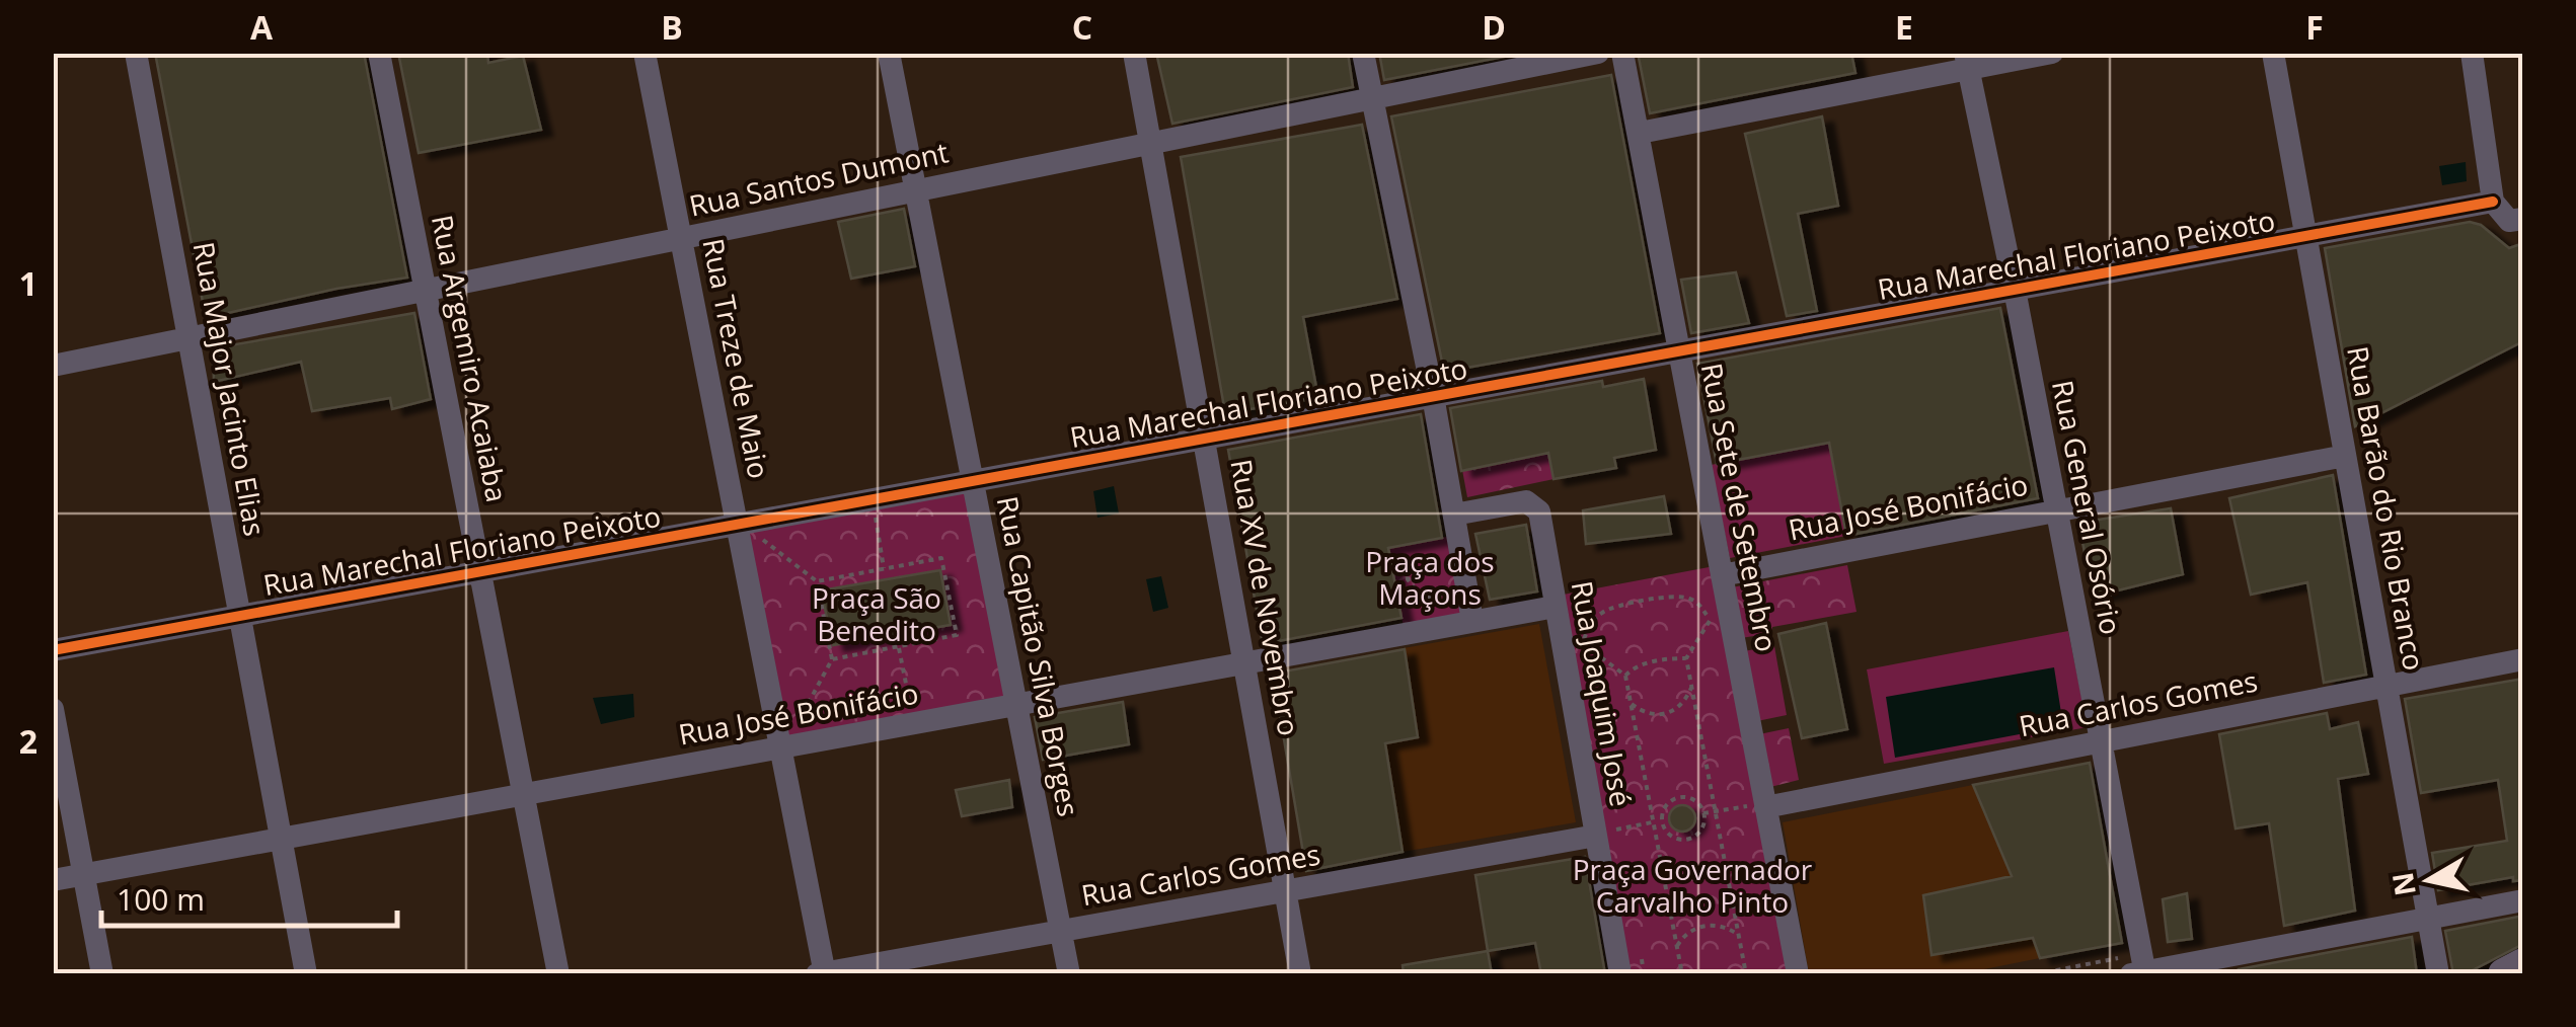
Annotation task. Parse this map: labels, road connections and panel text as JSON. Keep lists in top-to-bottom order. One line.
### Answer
{"streets":{"street":["Rua Santos Dumont","Rua Marechal Floriano Peixoto","Rua Argemiro Acaiaba","Rua Treze de Maio","Rua Major Jacinto Elias","Rua Sete de Setembro","Rua José Bonifácio","Rua General Osório","Rua Barão do Rio Branco","Rua XV de Novembro","Rua Capitão Silva Borges","Rua Joaquim José","Rua Carlos Gomes"]},"crossings":[["Rua Santos Dumont","Rua Argemiro Acaiaba"],["Rua Santos Dumont","Rua Treze de Maio"],["Rua Santos Dumont","Rua Major Jacinto Elias"],["Rua Santos Dumont","Rua XV de Novembro"],["Rua Santos Dumont","Rua Capitão Silva Borges"],["Rua Marechal Floriano Peixoto","Rua Argemiro Acaiaba"],["Rua Marechal Floriano Peixoto","Rua Treze de Maio"],["Rua Marechal Floriano Peixoto","Rua Major Jacinto Elias"],["Rua Marechal Floriano Peixoto","Rua Sete de Setembro"],["Rua Marechal Floriano Peixoto","Rua General Osório"],["Rua Marechal Floriano Peixoto","Rua Barão do Rio Branco"],["Rua Marechal Floriano Peixoto","Rua XV de Novembro"],["Rua Marechal Floriano Peixoto","Rua Capitão Silva Borges"],["Rua Argemiro Acaiaba","Rua José Bonifácio"],["Rua Treze de Maio","Rua José Bonifácio"],["Rua Treze de Maio","Rua Carlos Gomes"],["Rua Major Jacinto Elias","Rua José Bonifácio"],["Rua Sete de Setembro","Rua José Bonifácio"],["Rua Sete de Setembro","Rua Carlos Gomes"],["Rua José Bonifácio","Rua General Osório"],["Rua José Bonifácio","Rua Barão do Rio Branco"],["Rua José Bonifácio","Rua XV de Novembro"],["Rua José Bonifácio","Rua Capitão Silva Borges"],["Rua José Bonifácio","Rua Joaquim José"],["Rua General Osório","Rua Carlos Gomes"],["Rua Barão do Rio Branco","Rua Carlos Gomes"],["Rua XV de Novembro","Rua Carlos Gomes"],["Rua Capitão Silva Borges","Rua Carlos Gomes"],["Rua Joaquim José","Rua Carlos Gomes"]],"parks":["Praça dos Maçons","Praça São Benedito","Praça Governador Carvalho Pinto"],"scale_bar":"100 m","north":"left","grid":{"columns":["A","B","C","D","E","F"],"rows":["1","2"]}}
